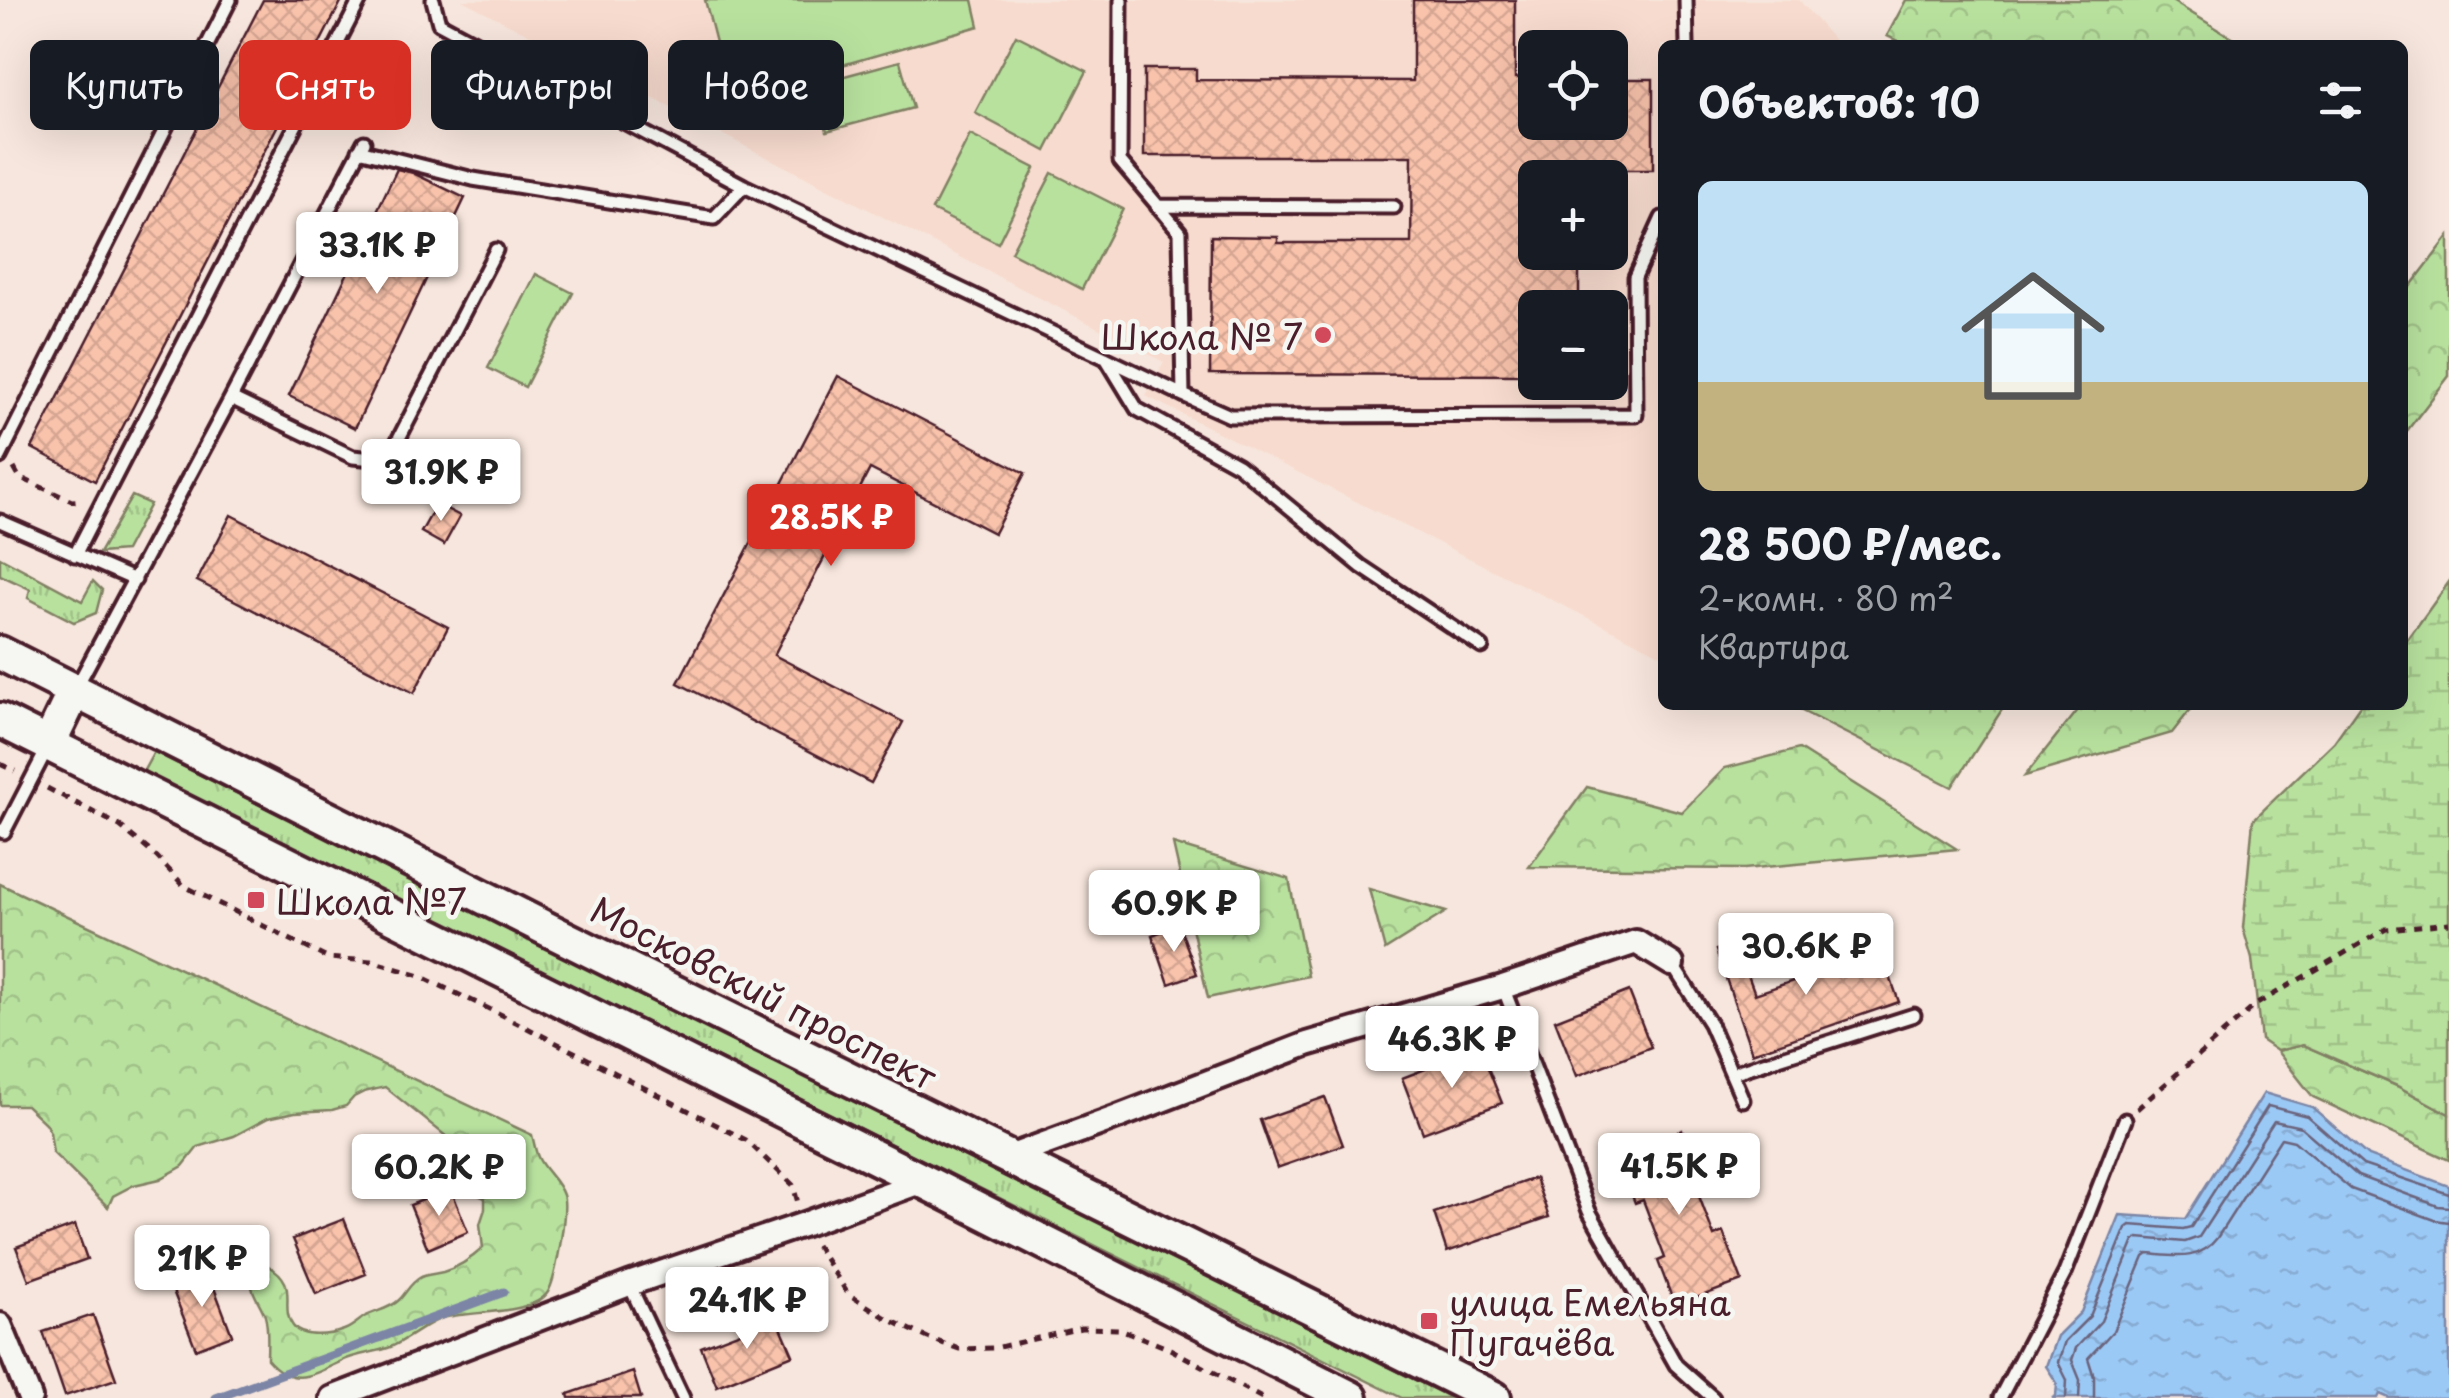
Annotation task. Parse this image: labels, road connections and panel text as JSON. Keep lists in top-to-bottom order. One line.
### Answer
{"streets":{"main road":["Московский проспект"]},"places":{"other":["Школа № 7"],"transit":["Школа №7","улица Емельяна Пугачёва"]},"page":{"map_buttons":["+","−"],"chip":["Купить","Снять","Фильтры","Новое"],"heading":"Объектов: 10","list":[{"name":"28 500 ₽/мес.","note":"2-комн. · 80 m² · Квартира"}],"price":["33.1K ₽","31.9K ₽","28.5K ₽","60.9K ₽","30.6K ₽","46.3K ₽","41.5K ₽","60.2K ₽","21K ₽","24.1K ₽"]}}
